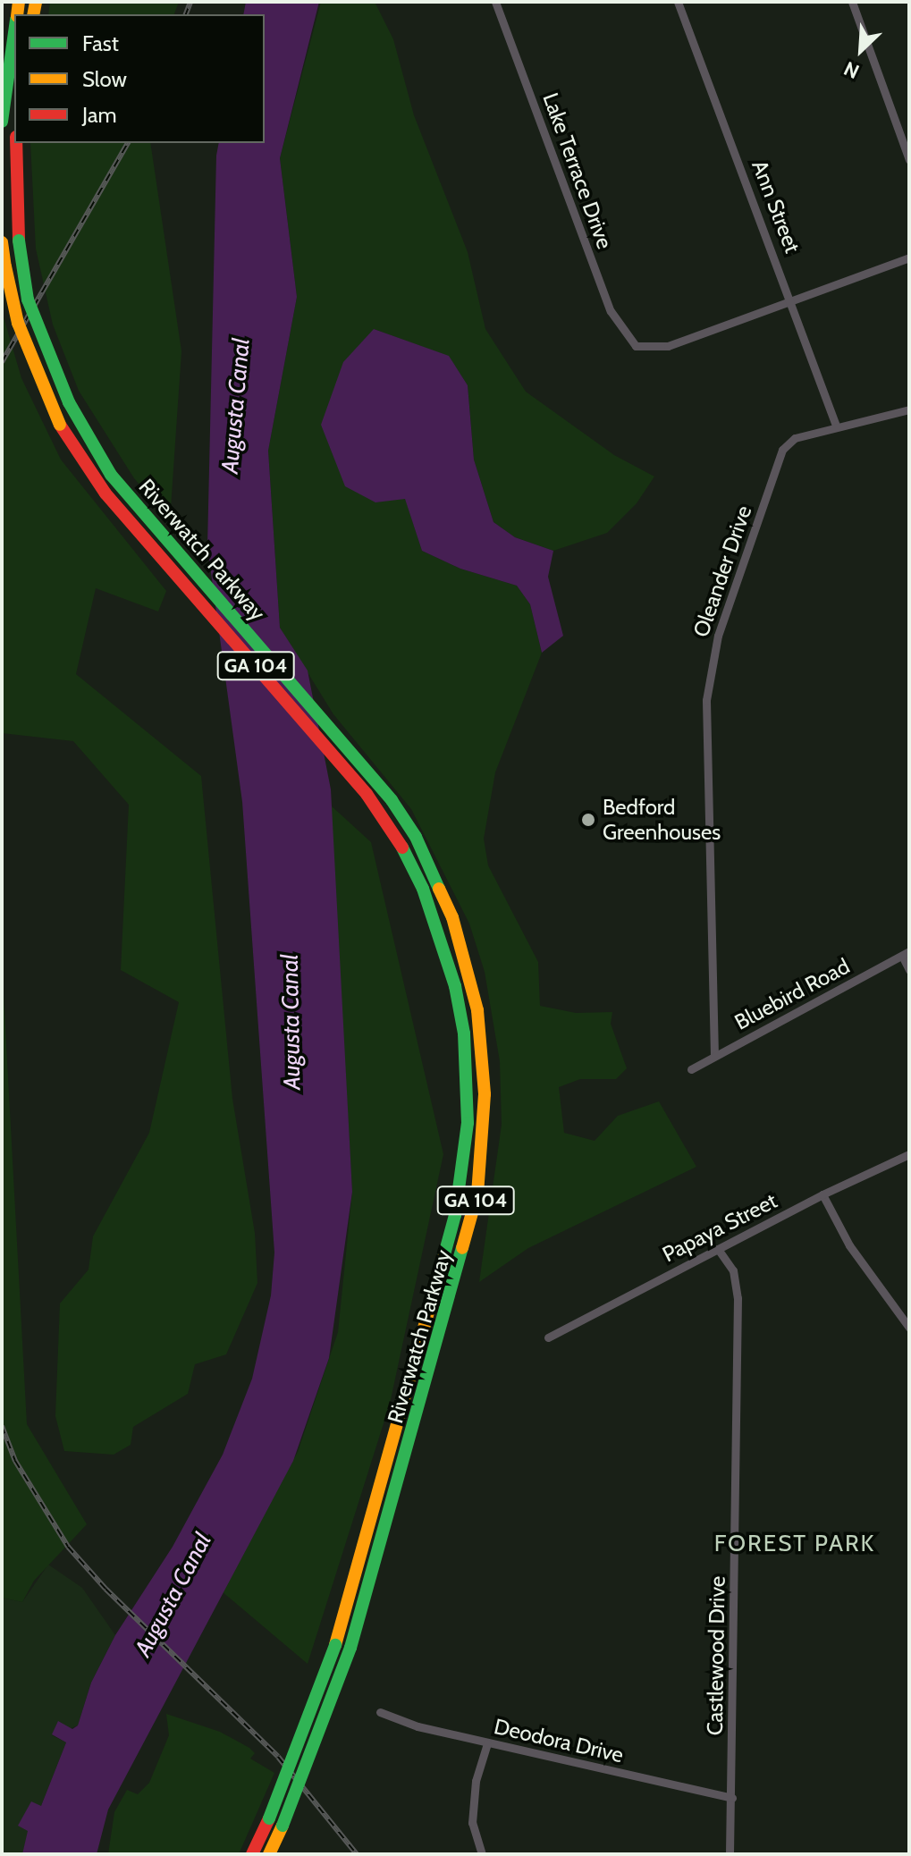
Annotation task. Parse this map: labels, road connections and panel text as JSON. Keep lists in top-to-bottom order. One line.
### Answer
{"streets":{"main road":["Riverwatch Parkway","GA 104"],"street":["Lake Terrace Drive","Ann Street","Oleander Drive","Bluebird Road","Papaya Street","Castlewood Drive","Deodora Drive"]},"crossings":[["Lake Terrace Drive","Ann Street"],["Ann Street","Oleander Drive"],["Oleander Drive","Bluebird Road"],["Papaya Street","Castlewood Drive"],["Castlewood Drive","Deodora Drive"]],"districts":["FOREST PARK"],"water":["Augusta Canal"],"places":["Bedford Greenhouses"],"legend":["Fast","Slow","Jam"],"north":"bottom left"}
